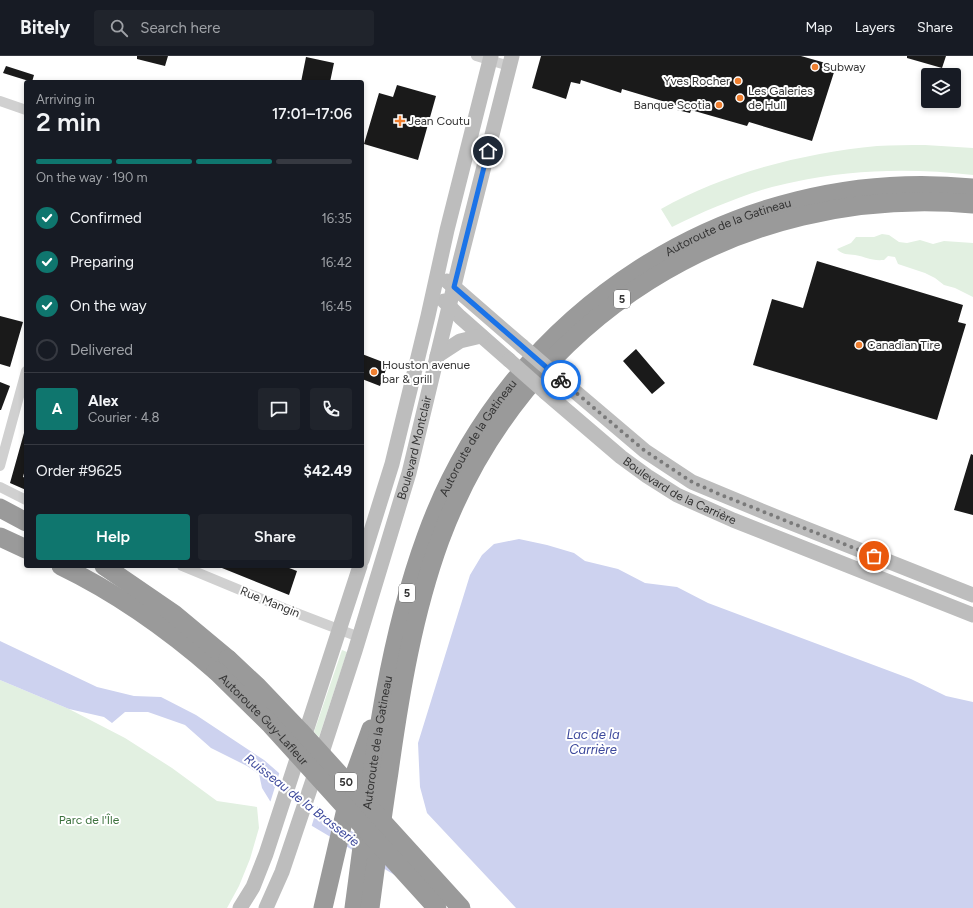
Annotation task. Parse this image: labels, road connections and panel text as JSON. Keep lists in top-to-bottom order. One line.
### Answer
{"streets":{"highway":["Autoroute de la Gatineau","5","Autoroute Guy-Lafleur","50"],"main road":["Boulevard Montclair","Boulevard de la Carrière"],"street":["Rue Mangin"]},"crossings":[["Boulevard Montclair","Boulevard de la Carrière"],["Boulevard Montclair","Rue Mangin"]],"water":["Lac de la Carrière","Ruisseau de la Brasserie"],"parks":["Parc de l'Île"],"places":{"other":["Subway","Yves Rocher","Les Galeries de Hull","Banque Scotia","Canadian Tire","Houston avenue bar & grill"],"health":["Jean Coutu"]},"page":{"header":"Bitely","search":"Search here","nav":["Map","Layers","Share"],"heading":["2 min","Arriving in","17:01–17:06"],"panel":["Alex","Courier · 4.8","Order #9625","$42.49"],"bar":"On the way · 190 m","list":[["Confirmed","16:35"],["Preparing","16:42"],["On the way","16:45"],"Delivered"],"round":"A","buttons":["Help","Share"]}}
